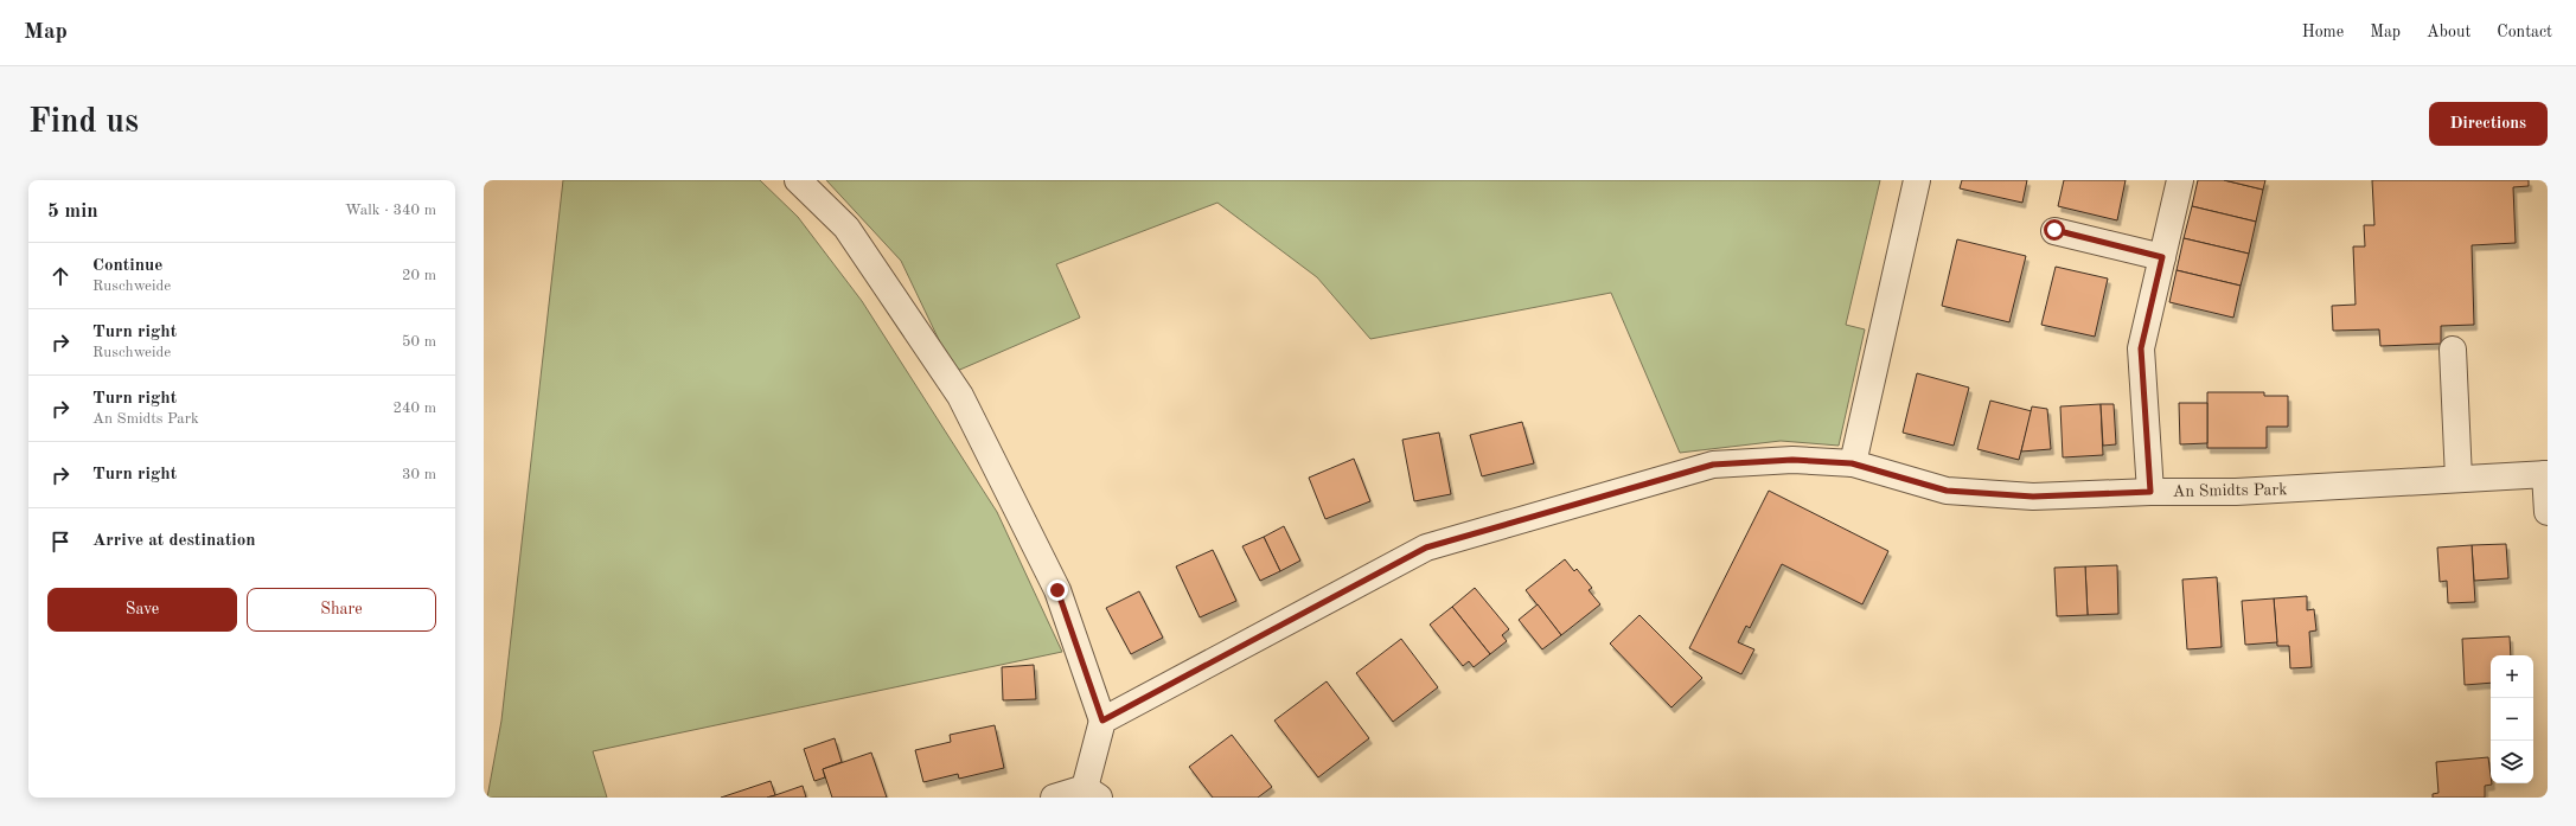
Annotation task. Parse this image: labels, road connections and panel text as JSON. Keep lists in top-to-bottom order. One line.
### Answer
{"streets":{"street":["An Smidts Park"]},"page":{"header":"Map","nav":["Home","Map","About","Contact"],"buttons":["Directions",["Save","Share"]],"title":"Find us","heading":["5 min","Walk · 340 m"],"list":[["Continue","Ruschweide","20 m"],["Turn right","Ruschweide","50 m"],["Turn right","An Smidts Park","240 m"],["Turn right","30 m"],"Arrive at destination"],"map_buttons":["+","−"]}}
